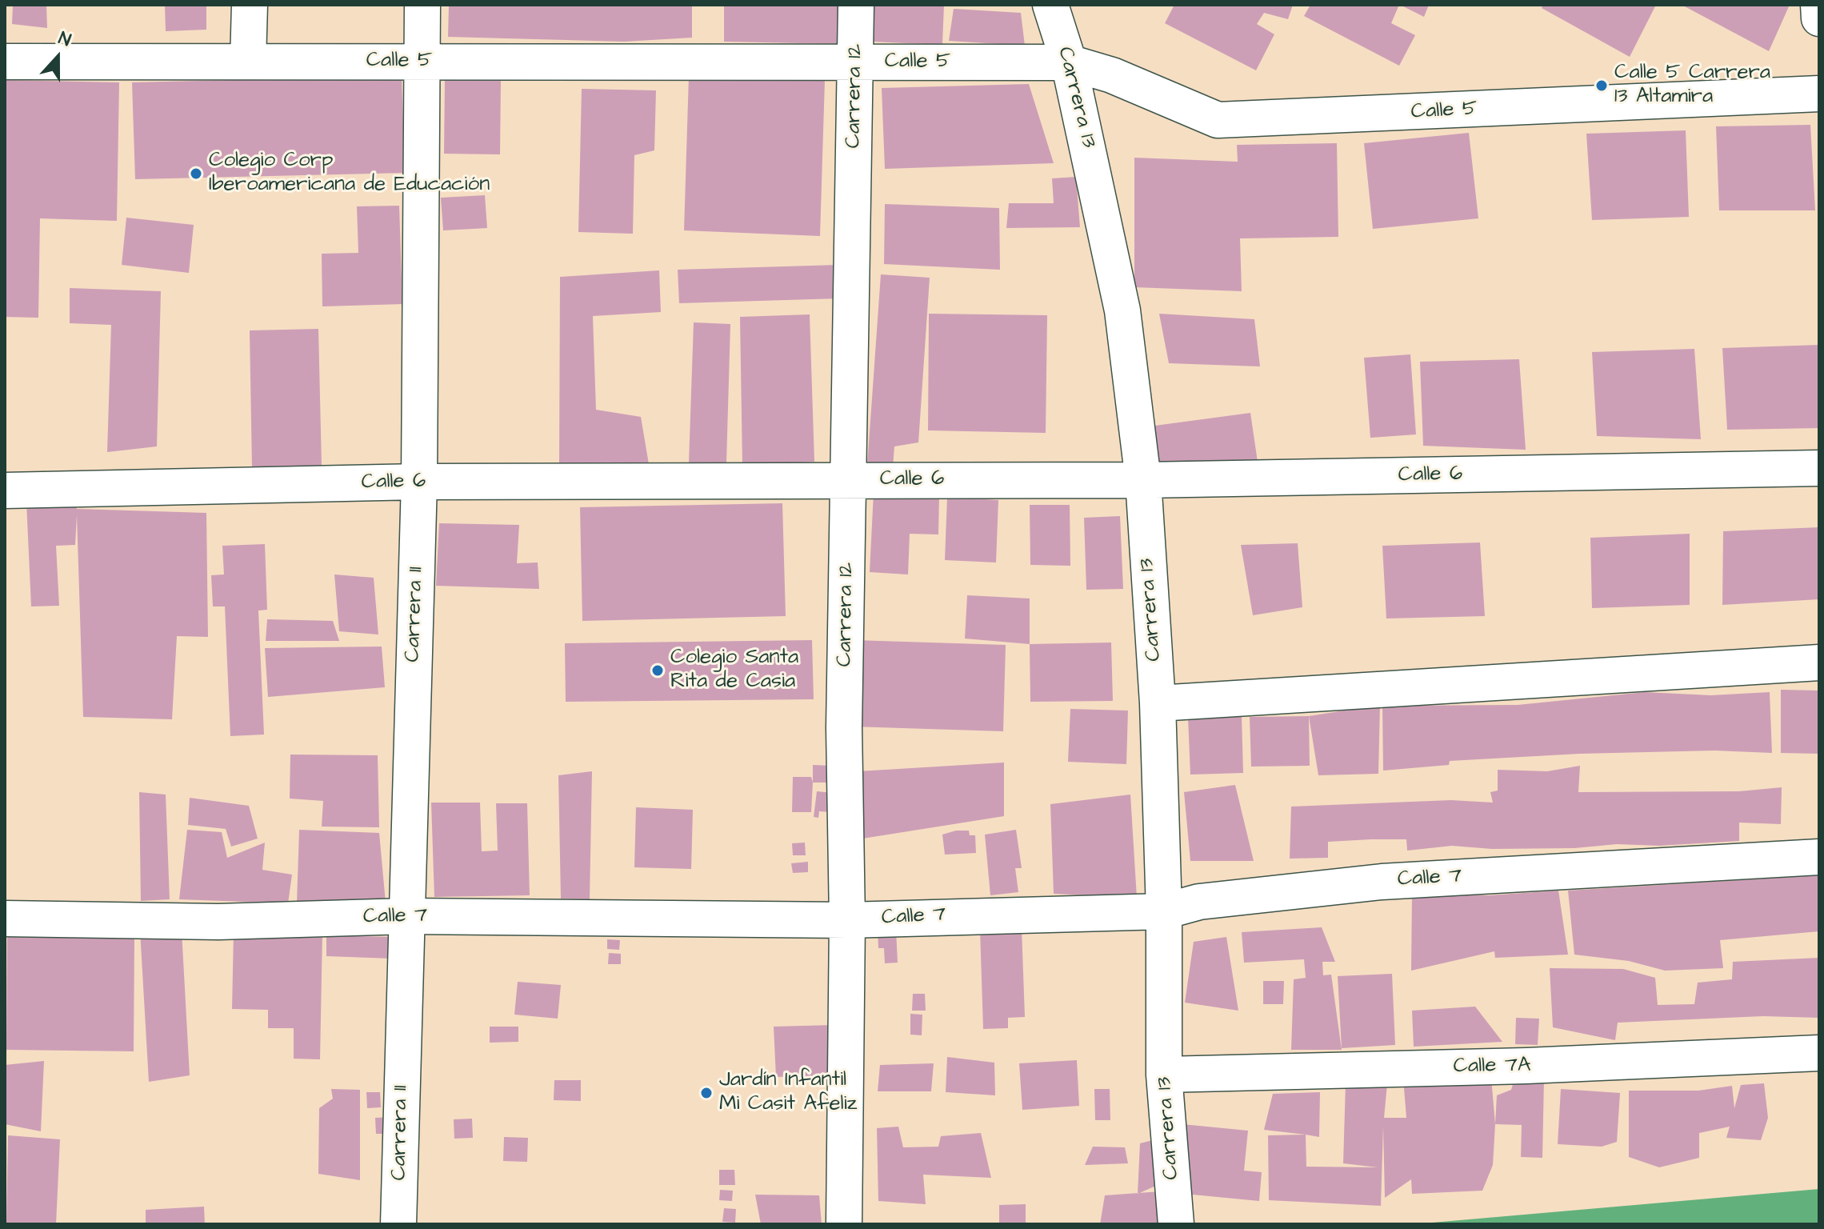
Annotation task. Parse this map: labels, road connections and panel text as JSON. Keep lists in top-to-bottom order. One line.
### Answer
{"streets":{"street":["Calle 5","Carrera 12","Carrera 13","Calle 6","Carrera 11","Calle 7","Calle 7A"]},"crossings":[["Calle 5","Carrera 12"],["Calle 5","Carrera 13"],["Calle 5","Carrera 11"],["Carrera 12","Calle 6"],["Carrera 12","Calle 7"],["Carrera 13","Calle 6"],["Carrera 13","Calle 7"],["Carrera 13","Calle 7A"],["Calle 6","Carrera 11"],["Carrera 11","Calle 7"]],"places":["Calle 5 Carrera 13 Altamira","Colegio Corp Iberoamericana de Educación","Colegio Santa Rita de Casia","Jardín Infantil Mi Casit Afeliz"],"north":"top"}
